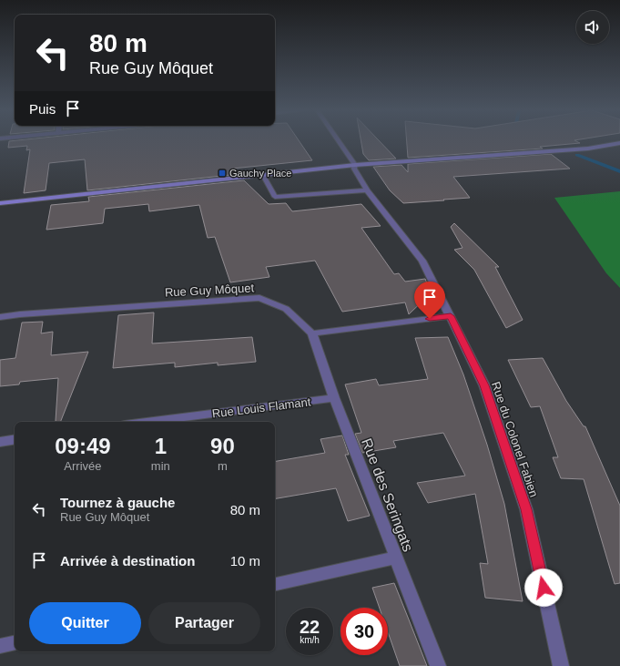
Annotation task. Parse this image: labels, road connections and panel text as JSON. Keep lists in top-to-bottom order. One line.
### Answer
{"streets":{"street":["Rue Guy Môquet","Rue Louis Flamant","Rue du Colonel Fabien","Rue des Seringats"]},"crossings":[["Rue Guy Môquet","Rue des Seringats"],["Rue Louis Flamant","Rue des Seringats"]],"places":{"transit":["Gauchy Place"]},"page":{"turn":["80 m","Rue Guy Môquet"],"then":"Puis","eta":["09:49","Arrivée","1","min","90","m"],"list":[{"name":"Tournez à gauche","note":"Rue Guy Môquet","value":"80 m"},{"name":"Arrivée à destination","value":"10 m"}],"buttons":["Quitter","Partager"],"speed":"22 km/h","limit":"30"}}
